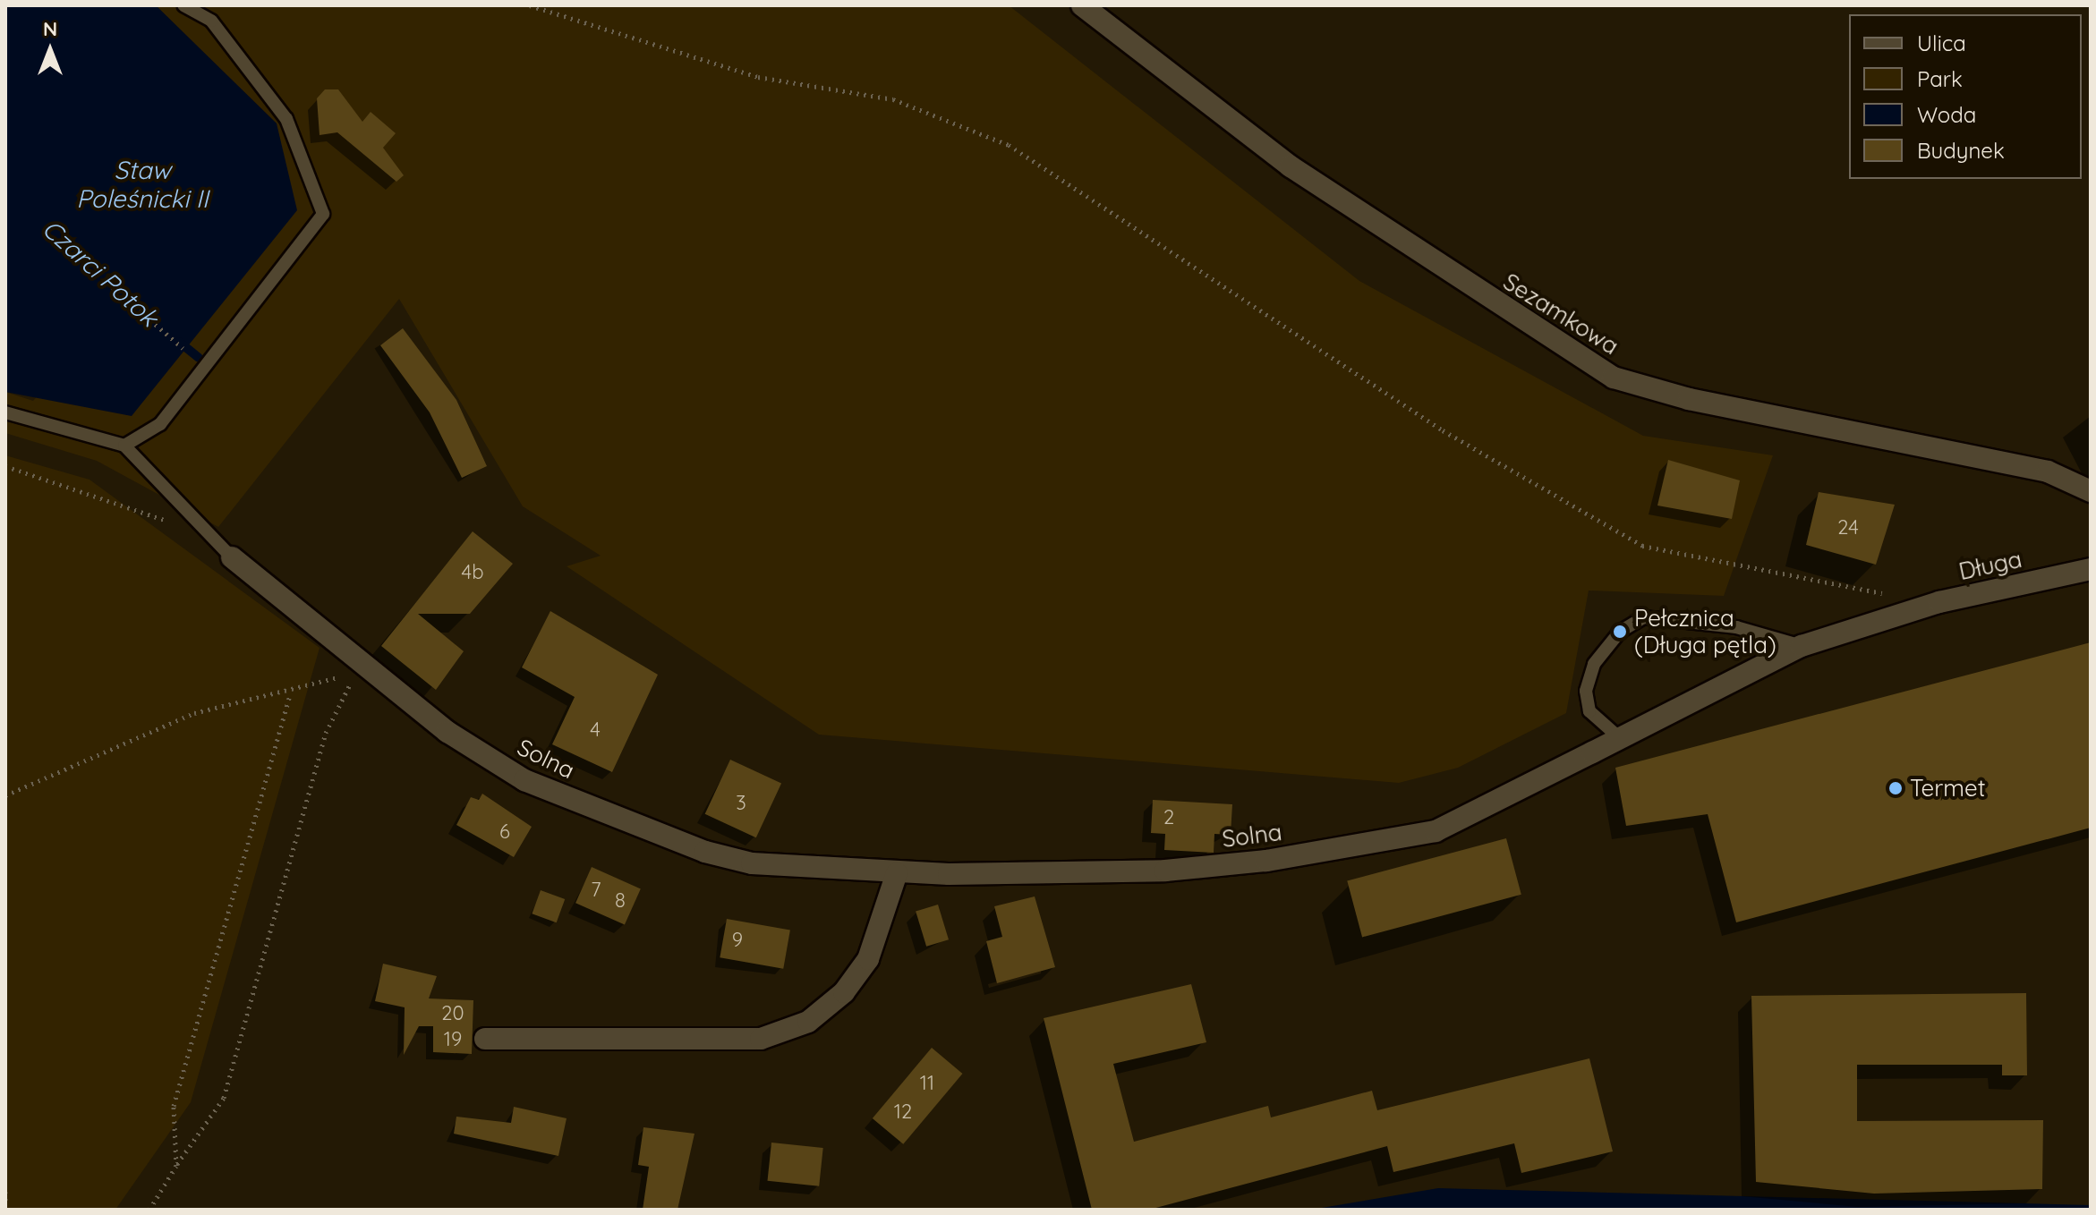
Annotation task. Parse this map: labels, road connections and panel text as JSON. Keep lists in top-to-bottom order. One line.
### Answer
{"streets":{"street":["Sezamkowa","Długa","Solna"]},"crossings":[["Długa","Solna"]],"water":["Staw Poleśnicki II","Czarci Potok"],"places":["Pełcznica (Długa pętla)","Termet"],"house_numbers":["24","4b","4","3","2","6","7","8","9","20","19","11","12"],"legend":["Ulica","Park","Woda","Budynek"],"north":"top"}
